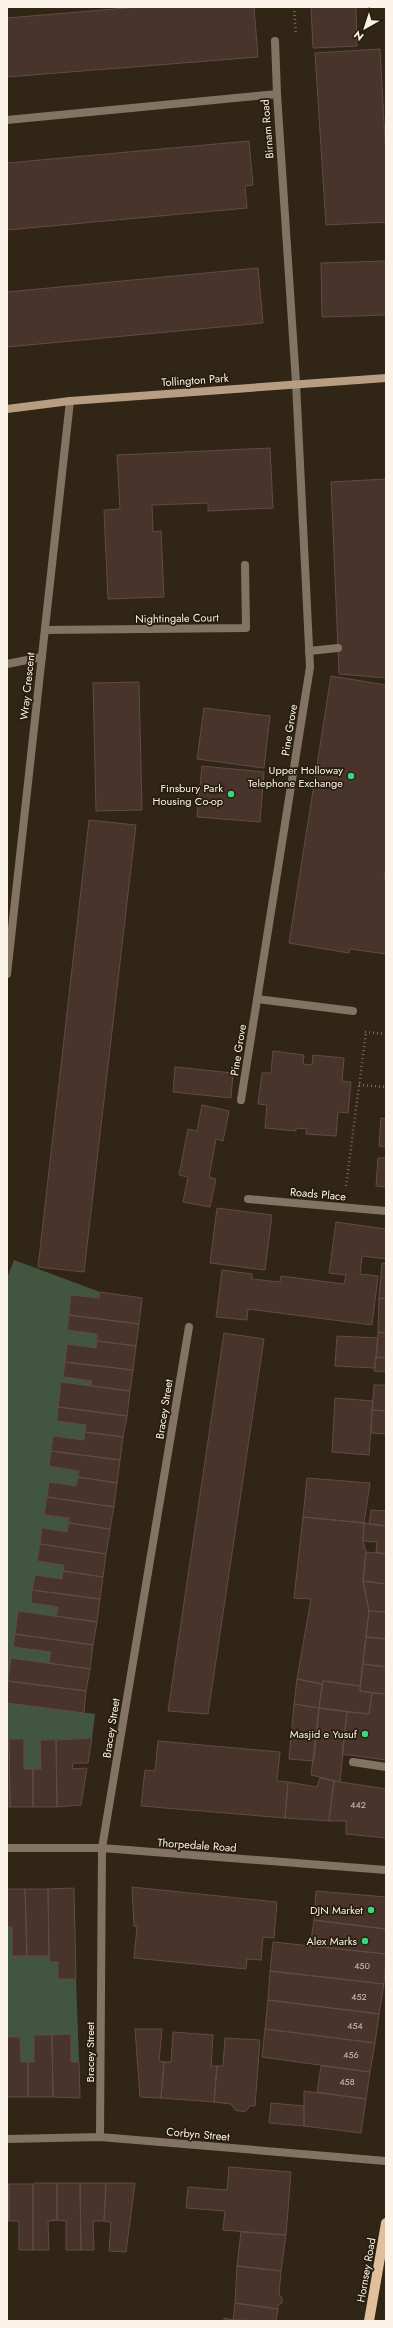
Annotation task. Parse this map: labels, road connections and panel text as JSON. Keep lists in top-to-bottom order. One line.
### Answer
{"streets":{"main road":["Hornsey Road"],"street":["Birnam Road","Tollington Park","Nightingale Court","Wray Crescent","Pine Grove","Roads Place","Bracey Street","Thorpedale Road","Corbyn Street"]},"crossings":[["Birnam Road","Tollington Park"],["Birnam Road","Pine Grove"],["Tollington Park","Wray Crescent"],["Tollington Park","Pine Grove"],["Nightingale Court","Wray Crescent"],["Bracey Street","Thorpedale Road"],["Bracey Street","Corbyn Street"]],"places":["Upper Holloway Telephone Exchange","Finsbury Park Housing Co-op","Masjid e Yusuf","DJN Market","Alex Marks"],"house_numbers":["442","450","452","454","456","458"],"north":"bottom left"}
